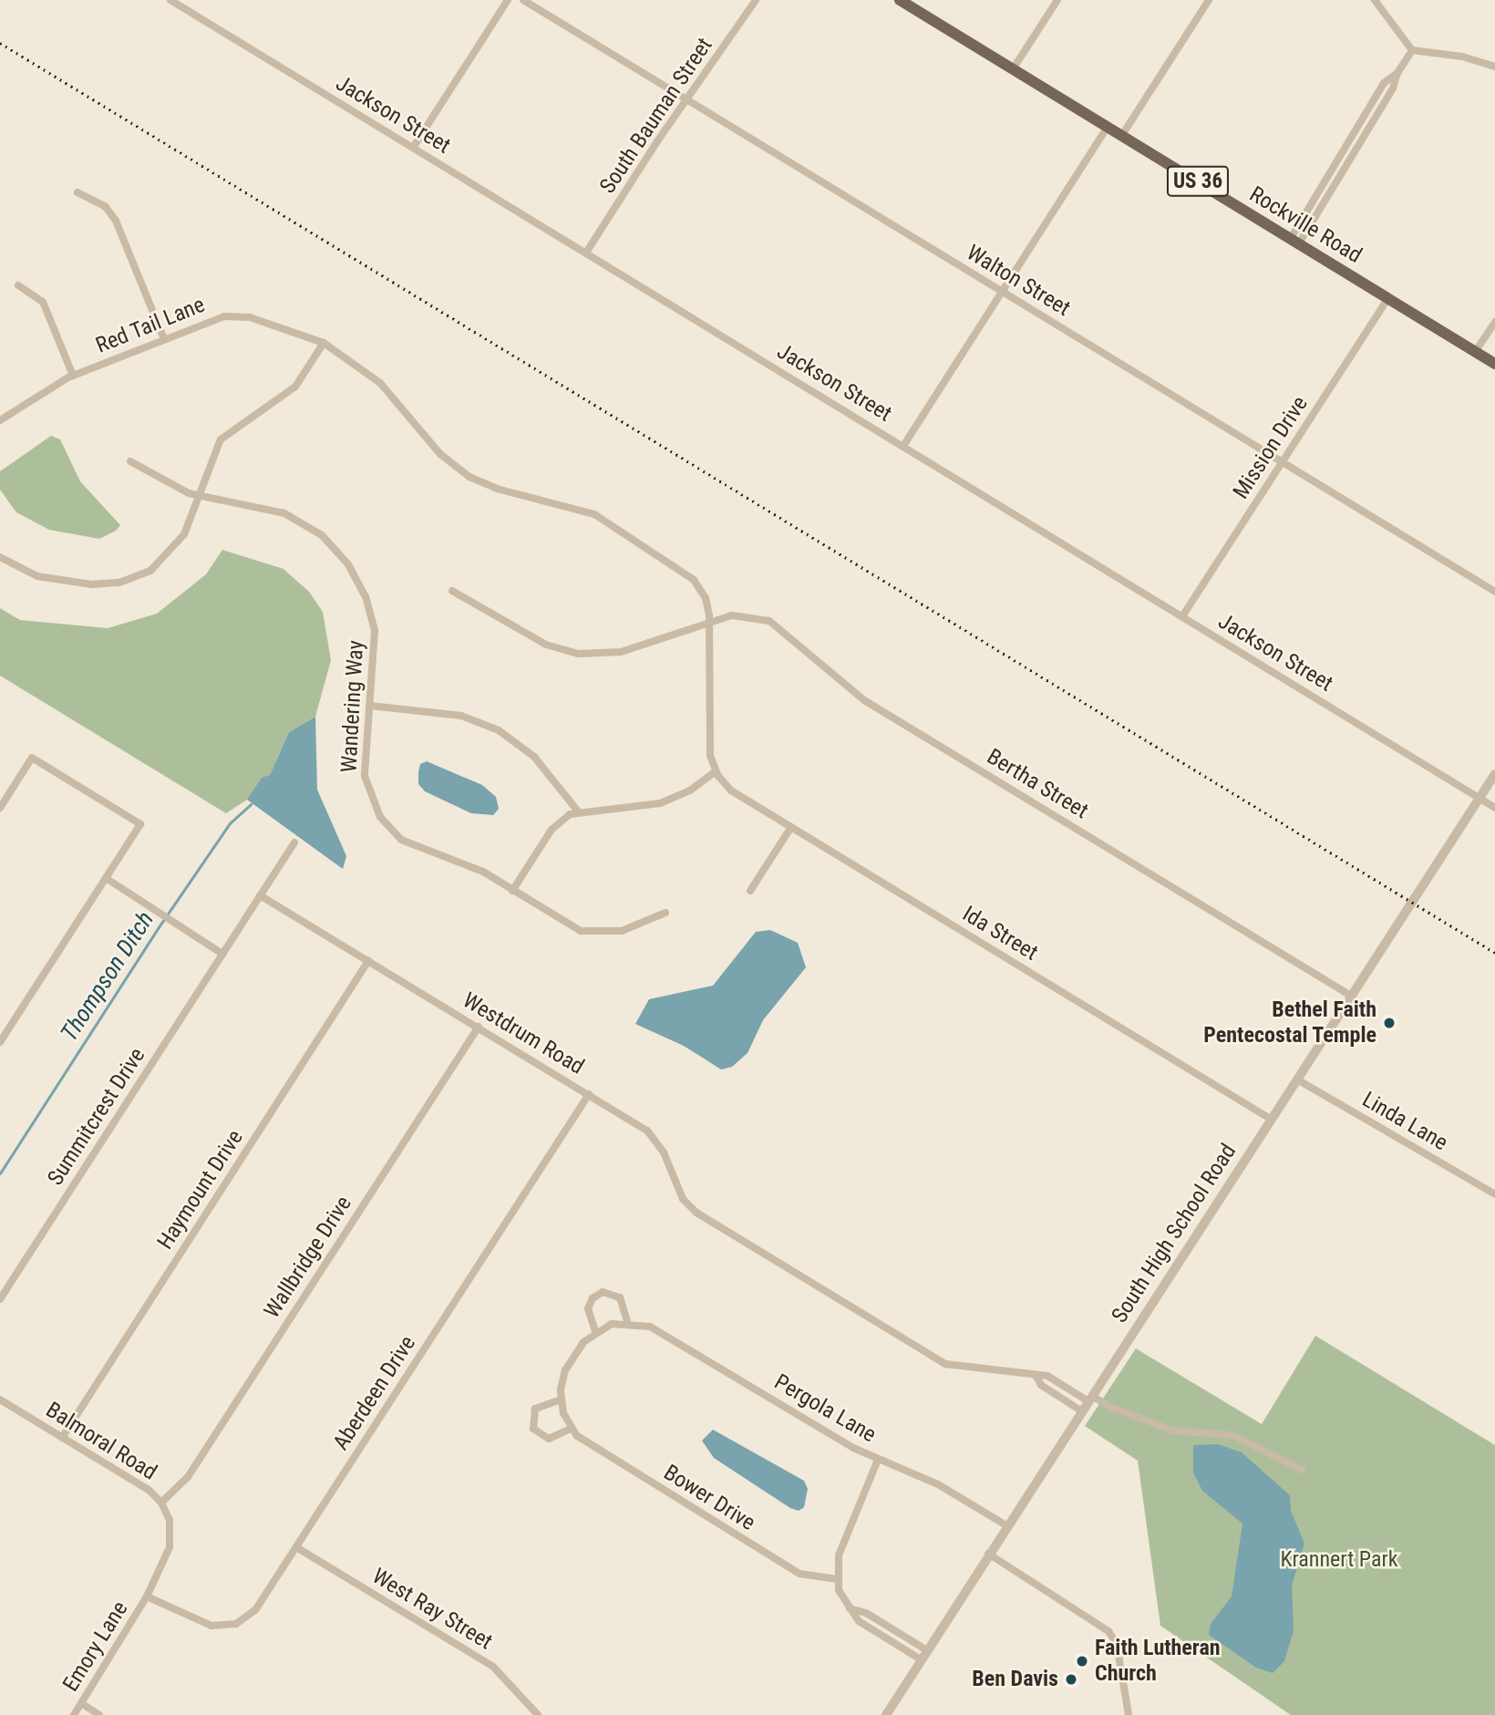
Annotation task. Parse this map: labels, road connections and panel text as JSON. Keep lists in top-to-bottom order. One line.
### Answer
{"streets":{"main road":["US 36","Rockville Road"],"street":["Jackson Street","South Bauman Street","Walton Street","Red Tail Lane","Mission Drive","Wandering Way","Bertha Street","Ida Street","Westdrum Road","Summitcrest Drive","Linda Lane","Haymount Drive","South High School Road","Wallbridge Drive","Aberdeen Drive","Pergola Lane","Balmoral Road","Bower Drive","West Ray Street","Emory Lane"]},"crossings":[["Jackson Street","South Bauman Street"],["Jackson Street","Mission Drive"],["Jackson Street","South High School Road"],["South Bauman Street","Walton Street"],["Rockville Road","Mission Drive"],["Walton Street","Mission Drive"],["Red Tail Lane","Bertha Street"],["Red Tail Lane","Ida Street"],["Bertha Street","South High School Road"],["Ida Street","South High School Road"],["Westdrum Road","Haymount Drive"],["Westdrum Road","South High School Road"],["Westdrum Road","Wallbridge Drive"],["Westdrum Road","Aberdeen Drive"],["Linda Lane","South High School Road"],["Haymount Drive","Balmoral Road"],["South High School Road","Pergola Lane"],["Wallbridge Drive","Balmoral Road"],["Aberdeen Drive","Balmoral Road"],["Aberdeen Drive","West Ray Street"],["Aberdeen Drive","Emory Lane"],["Balmoral Road","Emory Lane"]],"water":["Thompson Ditch"],"parks":["Krannert Park"],"places":["Bethel Faith Pentecostal Temple","Faith Lutheran Church","Ben Davis"]}
